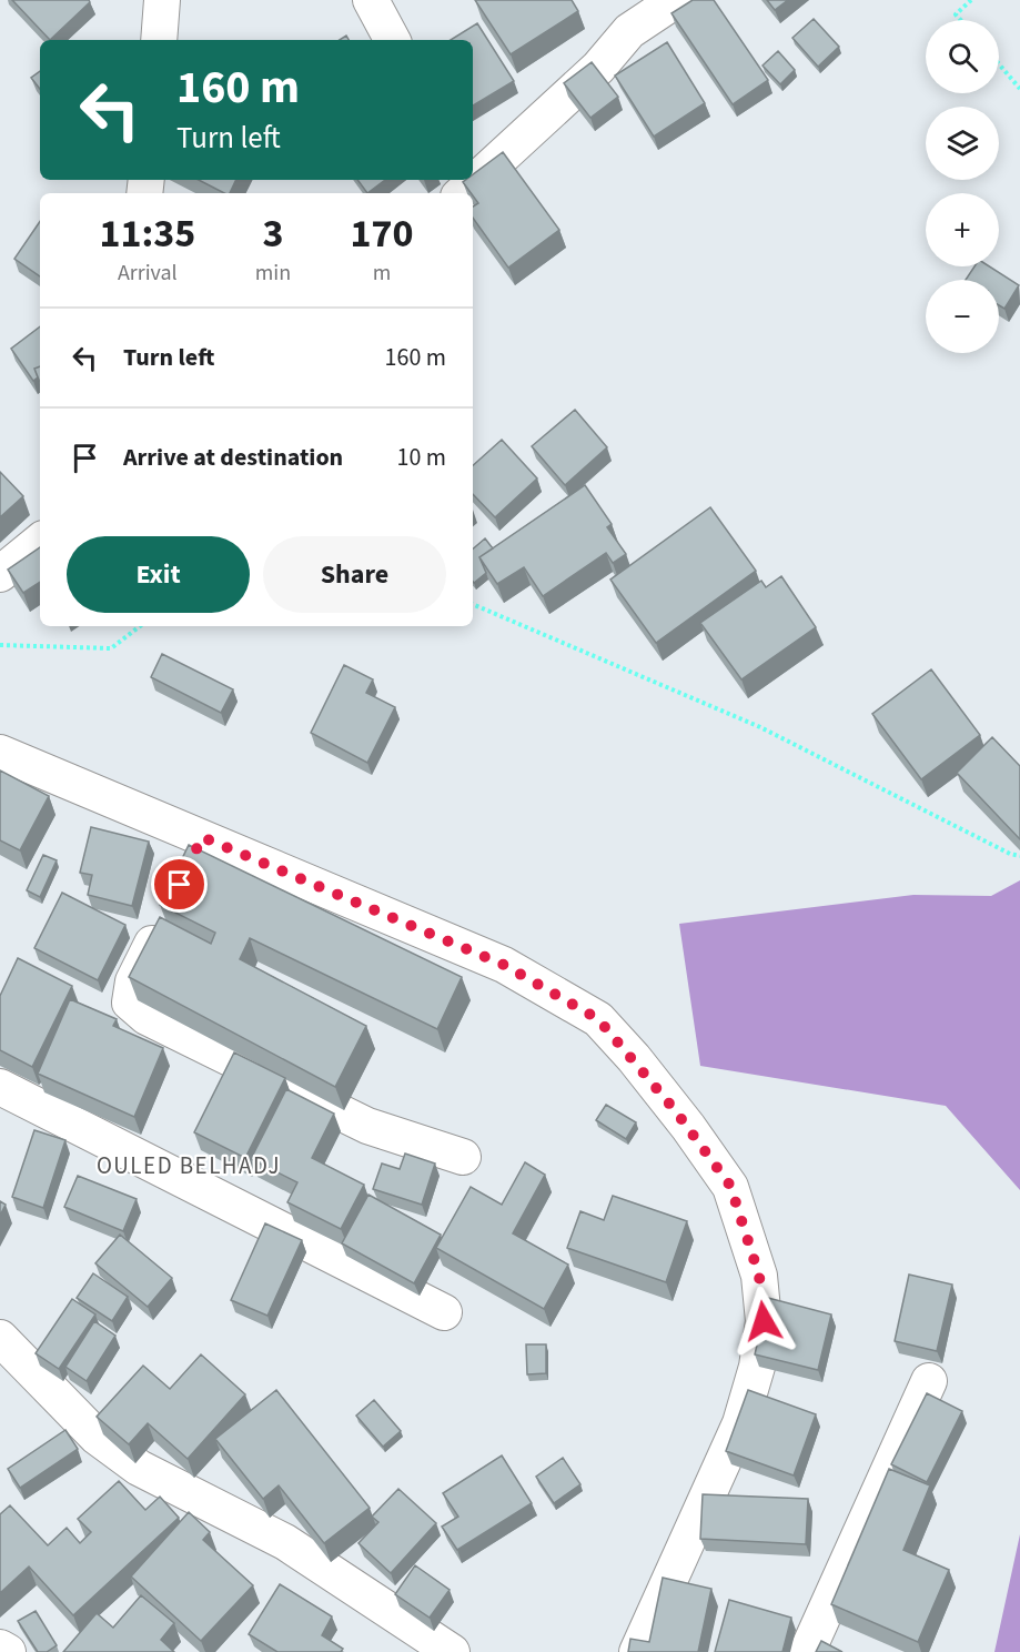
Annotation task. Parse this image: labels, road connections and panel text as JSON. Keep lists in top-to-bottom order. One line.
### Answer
{"districts":["OULED BELHADJ"],"page":{"map_buttons":["+","−"],"turn":["160 m","Turn left"],"eta":["11:35","Arrival","3","min","170","m"],"list":[{"name":"Turn left","value":"160 m"},{"name":"Arrive at destination","value":"10 m"}],"buttons":["Exit","Share"]}}
